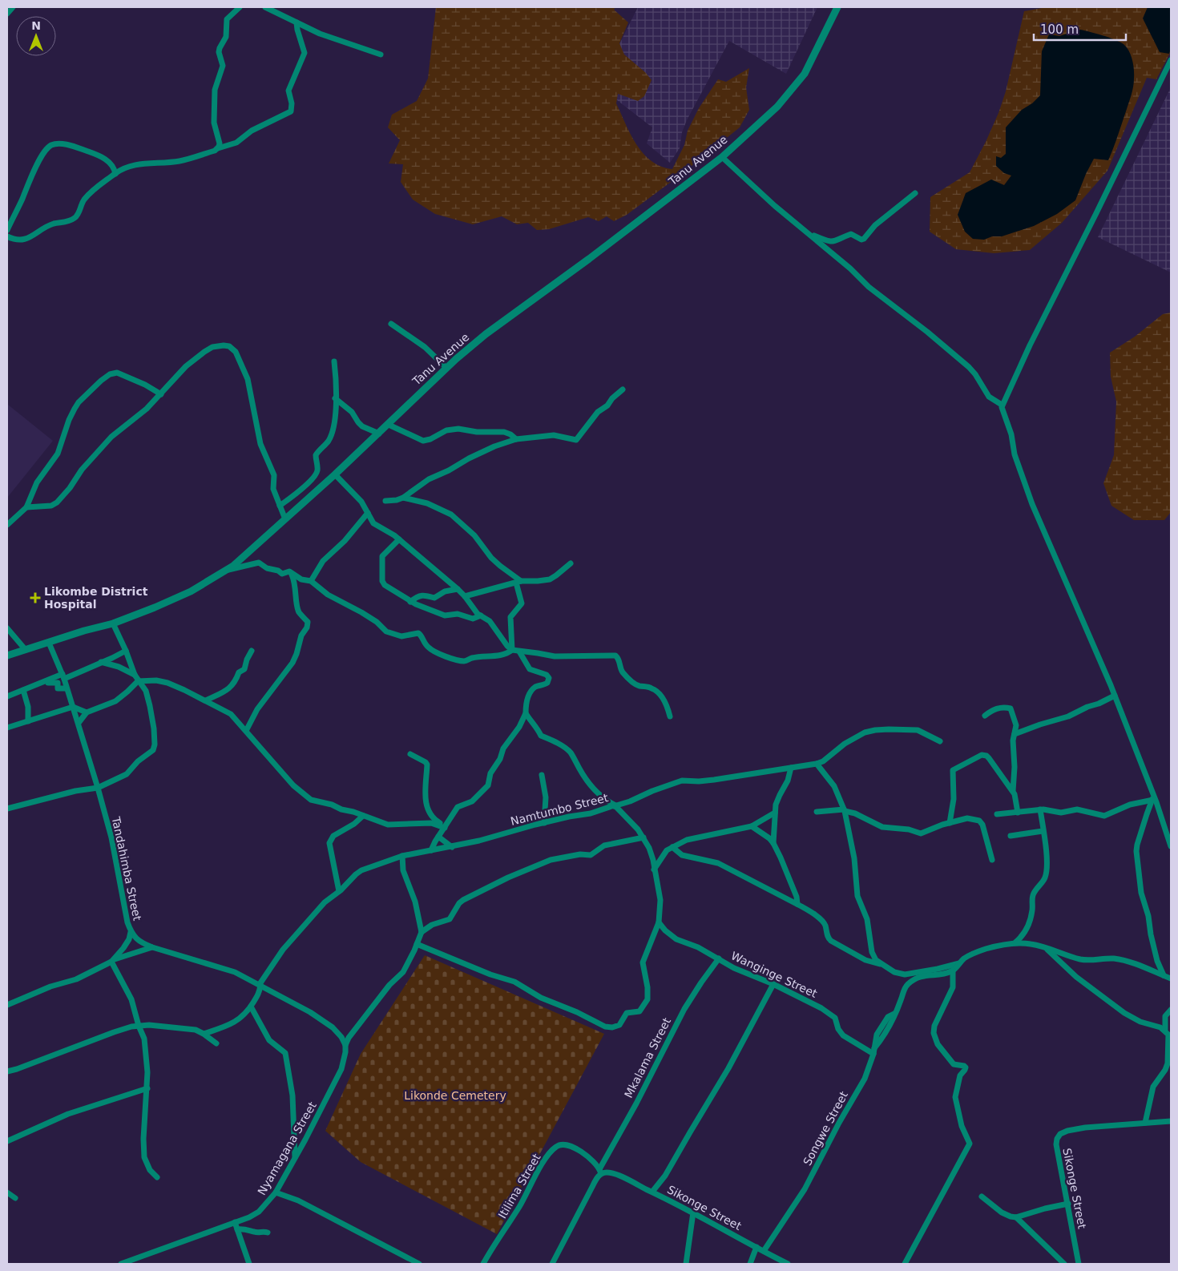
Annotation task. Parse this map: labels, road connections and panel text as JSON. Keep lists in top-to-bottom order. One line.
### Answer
{"streets":{"street":["Tanu Avenue","Namtumbo Street","Tandahimba Street","Wanginge Street","Mkalama Street","Songwe Street","Nyamagana Street","Itilima Street","Sikonge Street"]},"crossings":[["Tanu Avenue","Tandahimba Street"],["Namtumbo Street","Tandahimba Street"],["Namtumbo Street","Wanginge Street"],["Tandahimba Street","Nyamagana Street"],["Wanginge Street","Mkalama Street"],["Wanginge Street","Songwe Street"],["Mkalama Street","Itilima Street"],["Mkalama Street","Sikonge Street"],["Songwe Street","Sikonge Street"],["Itilima Street","Sikonge Street"]],"parks":["Likonde Cemetery"],"places":{"health":["Likombe District Hospital"]},"scale_bar":"100 m","north":"top"}
